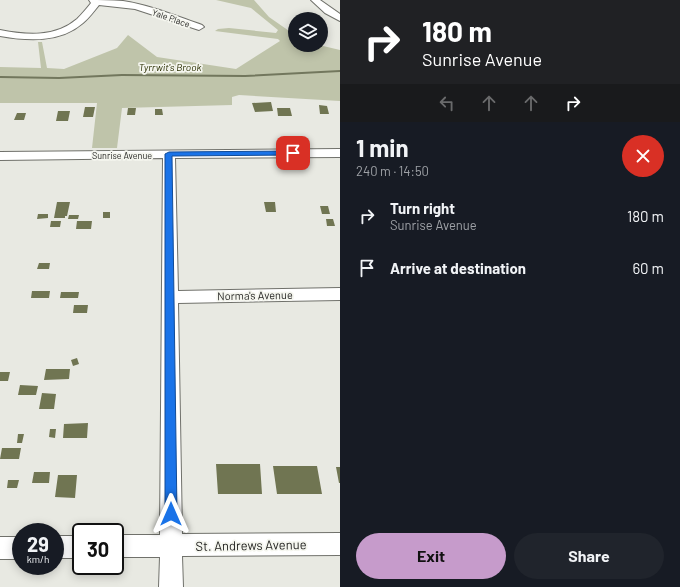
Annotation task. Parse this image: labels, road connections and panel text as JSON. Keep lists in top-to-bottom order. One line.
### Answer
{"streets":{"street":["Yale Place","Sunrise Avenue","Norma's Avenue","St. Andrews Avenue"]},"water":["Tyrrwit's Brook"],"page":{"turn":["180 m","Sunrise Avenue"],"heading":["1 min","240 m · 14:50"],"list":[{"name":"Turn right","note":"Sunrise Avenue","value":"180 m"},{"name":"Arrive at destination","value":"60 m"}],"speed":"29 km/h","limit":"30","buttons":["Exit","Share"]}}
